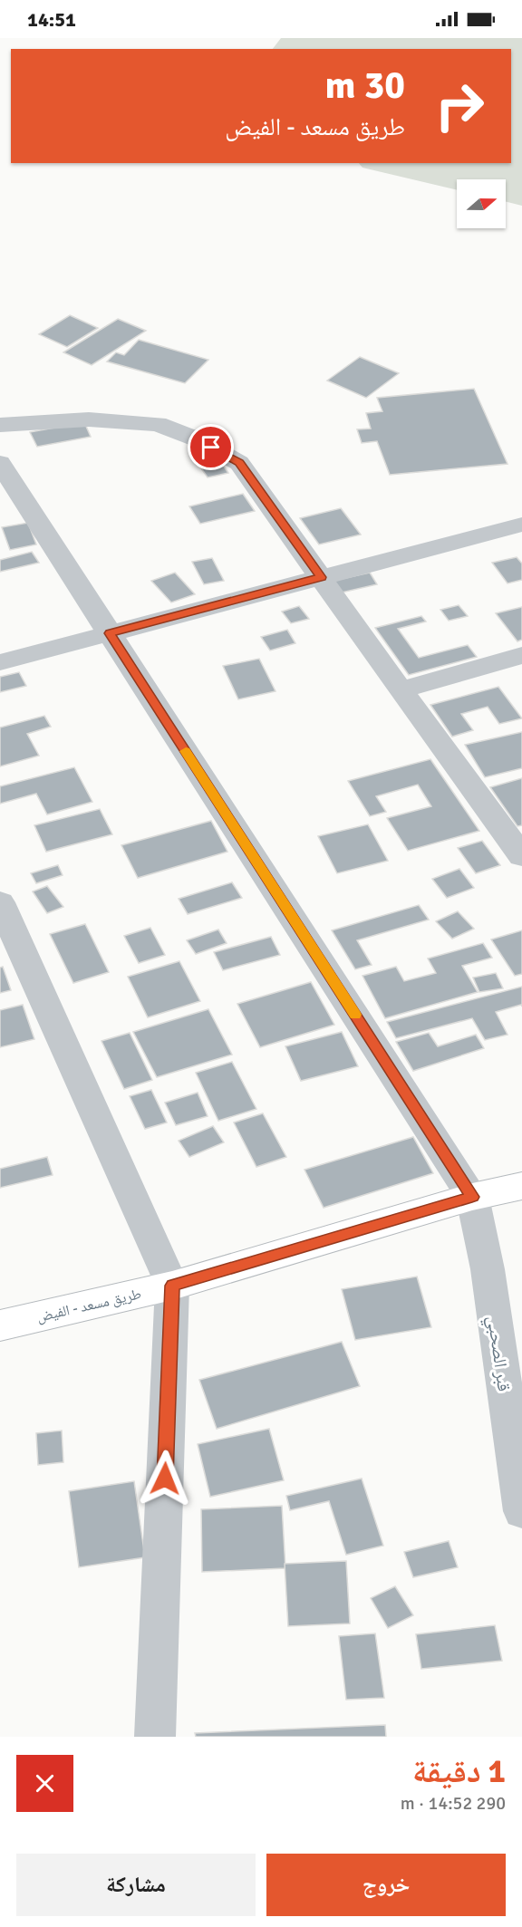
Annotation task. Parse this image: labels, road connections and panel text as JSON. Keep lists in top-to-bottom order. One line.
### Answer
{"streets":{"main road":["طريق مسعد - الفيض"],"street":["قبر الصحبي"]},"crossings":[["طريق مسعد - الفيض","قبر الصحبي"]],"north":"right","page":{"status":"14:51","turn":["30 m","طريق مسعد - الفيض"],"heading":["1 دقيقة","290 m · 14:52"],"buttons":["خروج","مشاركة"]}}
